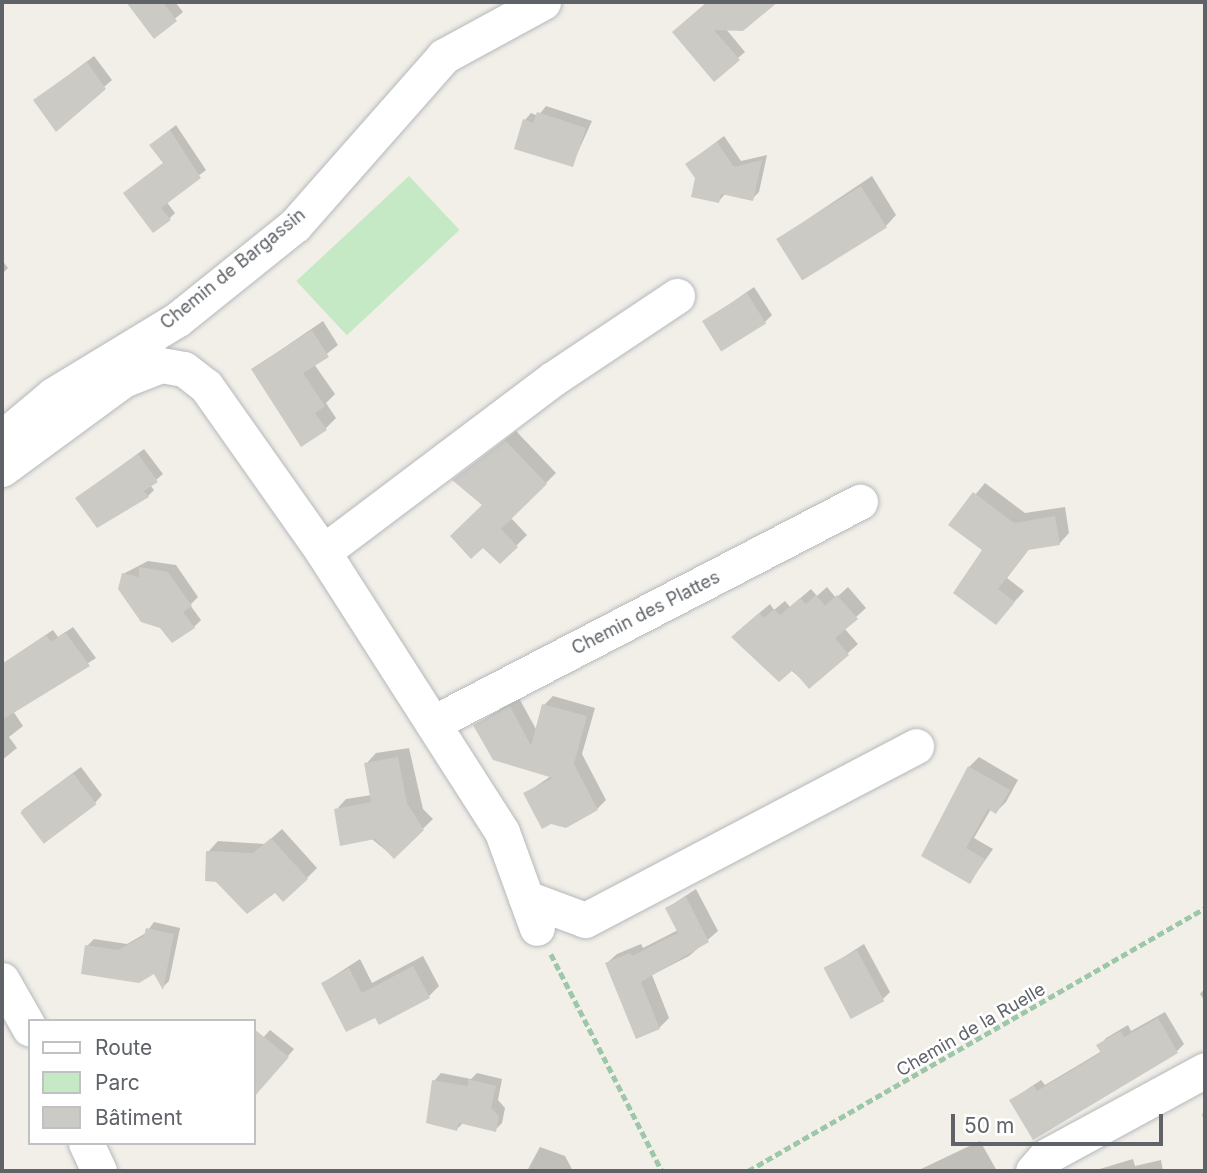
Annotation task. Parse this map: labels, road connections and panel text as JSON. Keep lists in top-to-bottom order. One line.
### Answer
{"streets":{"street":["Chemin de Bargassin","Chemin des Plattes"],"path":["Chemin de la Ruelle"]},"legend":["Route","Parc","Bâtiment"],"scale_bar":"50 m"}
